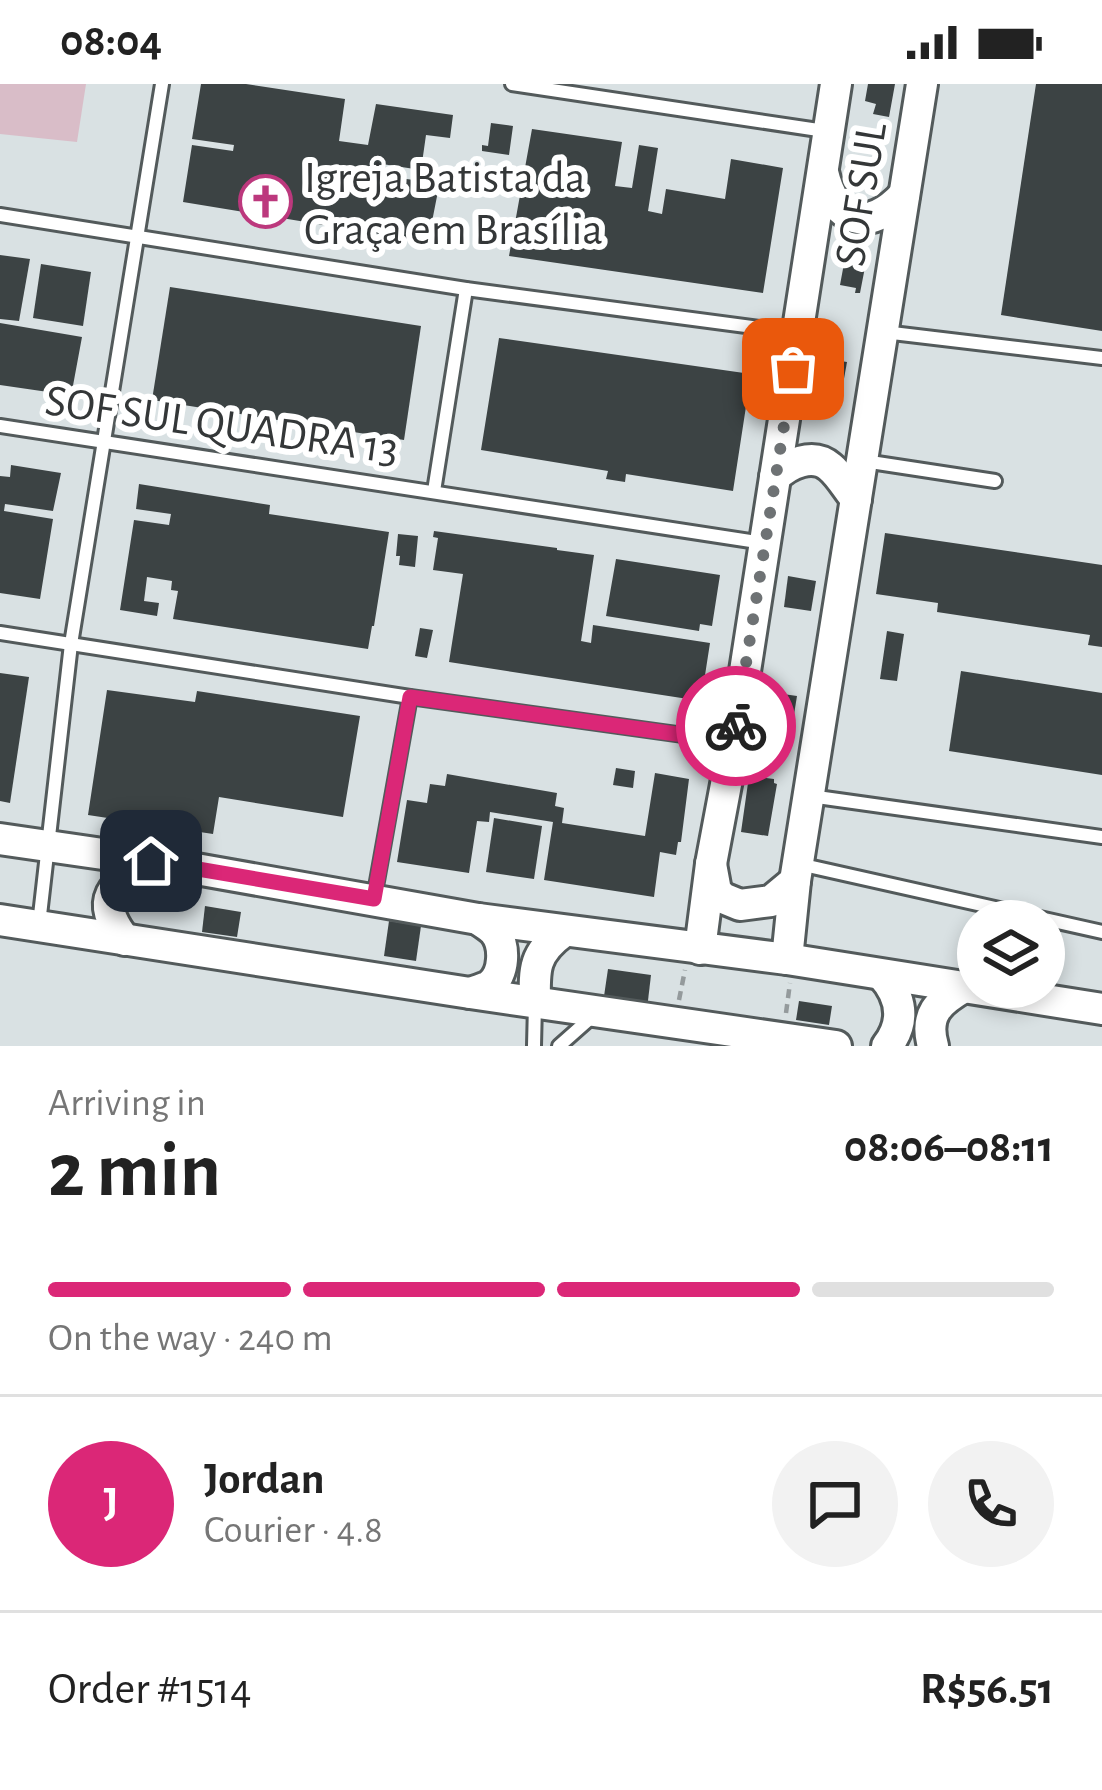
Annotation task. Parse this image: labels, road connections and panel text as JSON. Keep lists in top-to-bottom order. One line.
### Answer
{"streets":{"street":["SOF SUL"],"lane":["SOF SUL QUADRA 13"]},"crossings":[["SOF SUL","SOF SUL QUADRA 13"]],"places":{"church":["Igreja Batista da Graça em Brasília"]},"page":{"status":"08:04","heading":["2 min","Arriving in","08:06–08:11"],"panel":["Jordan","Courier · 4.8","Order #1514","R$56.51"],"bar":"On the way · 240 m","round":"J"}}
